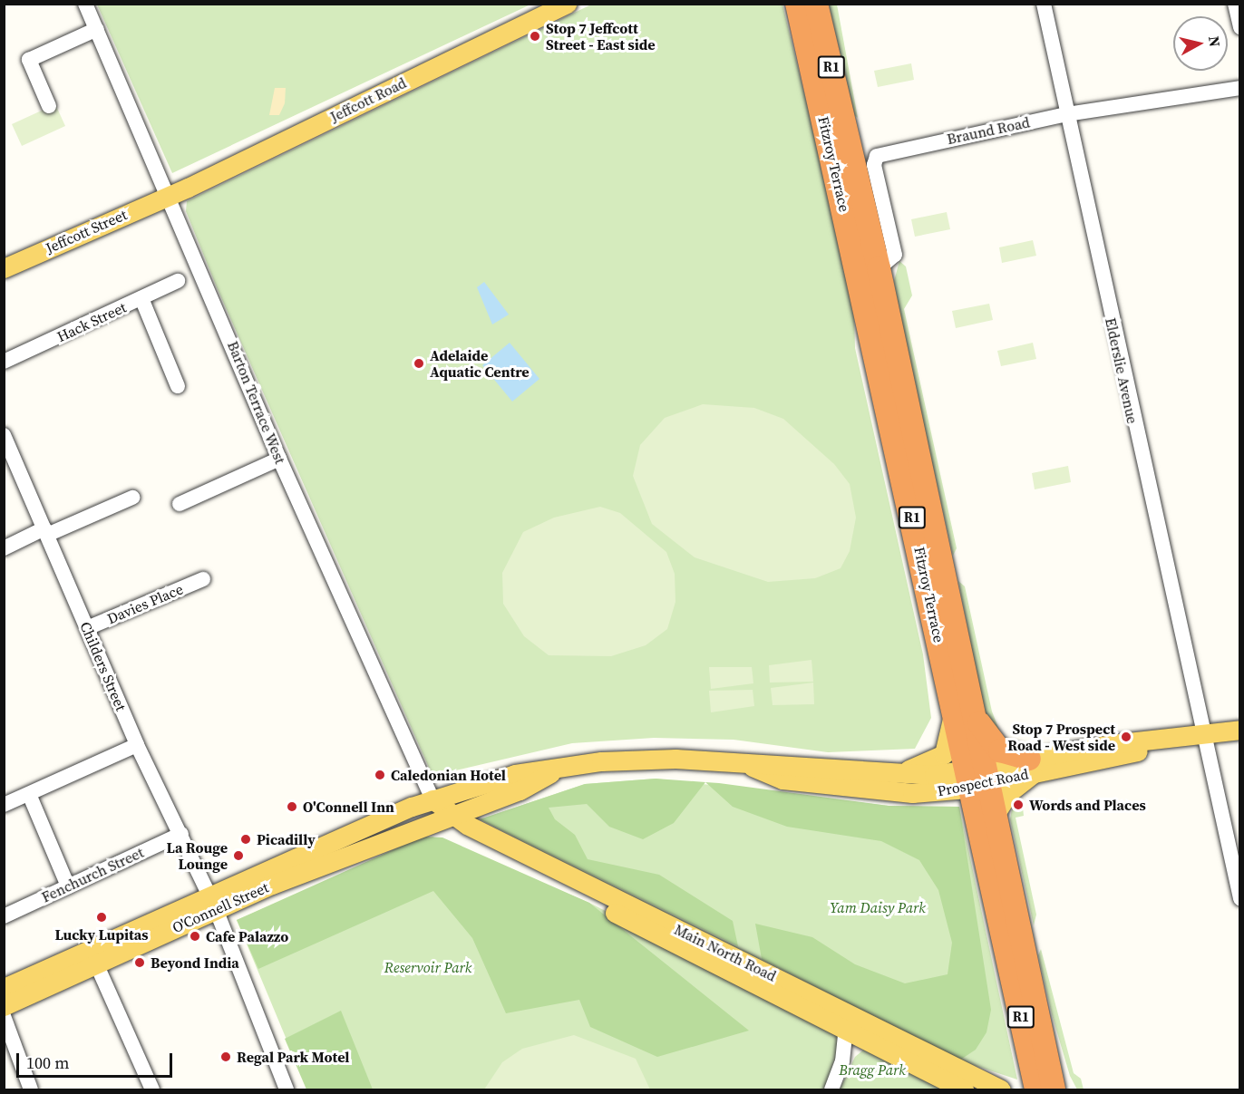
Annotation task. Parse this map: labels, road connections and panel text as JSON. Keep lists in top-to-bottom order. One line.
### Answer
{"streets":{"highway":["R1","Fitzroy Terrace"],"main road":["Jeffcott Road","Jeffcott Street","Prospect Road","O'Connell Street","Main North Road"],"street":["Braund Road","Hack Street","Elderslie Avenue","Barton Terrace West","Davies Place","Childers Street","Fenchurch Street"]},"crossings":[["Jeffcott Road","Jeffcott Street"],["Jeffcott Road","Barton Terrace West"],["Braund Road","Fitzroy Terrace"],["Braund Road","Elderslie Avenue"],["Fitzroy Terrace","Prospect Road"],["Jeffcott Street","Barton Terrace West"],["Elderslie Avenue","Prospect Road"],["Barton Terrace West","Prospect Road"],["Barton Terrace West","O'Connell Street"],["Davies Place","Childers Street"],["Childers Street","Fenchurch Street"],["Childers Street","O'Connell Street"],["Prospect Road","O'Connell Street"],["Prospect Road","Main North Road"],["O'Connell Street","Main North Road"]],"parks":["Yam Daisy Park","Reservoir Park","Bragg Park"],"places":["Stop 7 Jeffcott Street - East side","Adelaide Aquatic Centre","Stop 7 Prospect Road - West side","Caledonian Hotel","Words and Places","O'Connell Inn","Picadilly","La Rouge Lounge","Lucky Lupitas","Cafe Palazzo","Beyond India","Regal Park Motel"],"scale_bar":"100 m","north":"right"}
